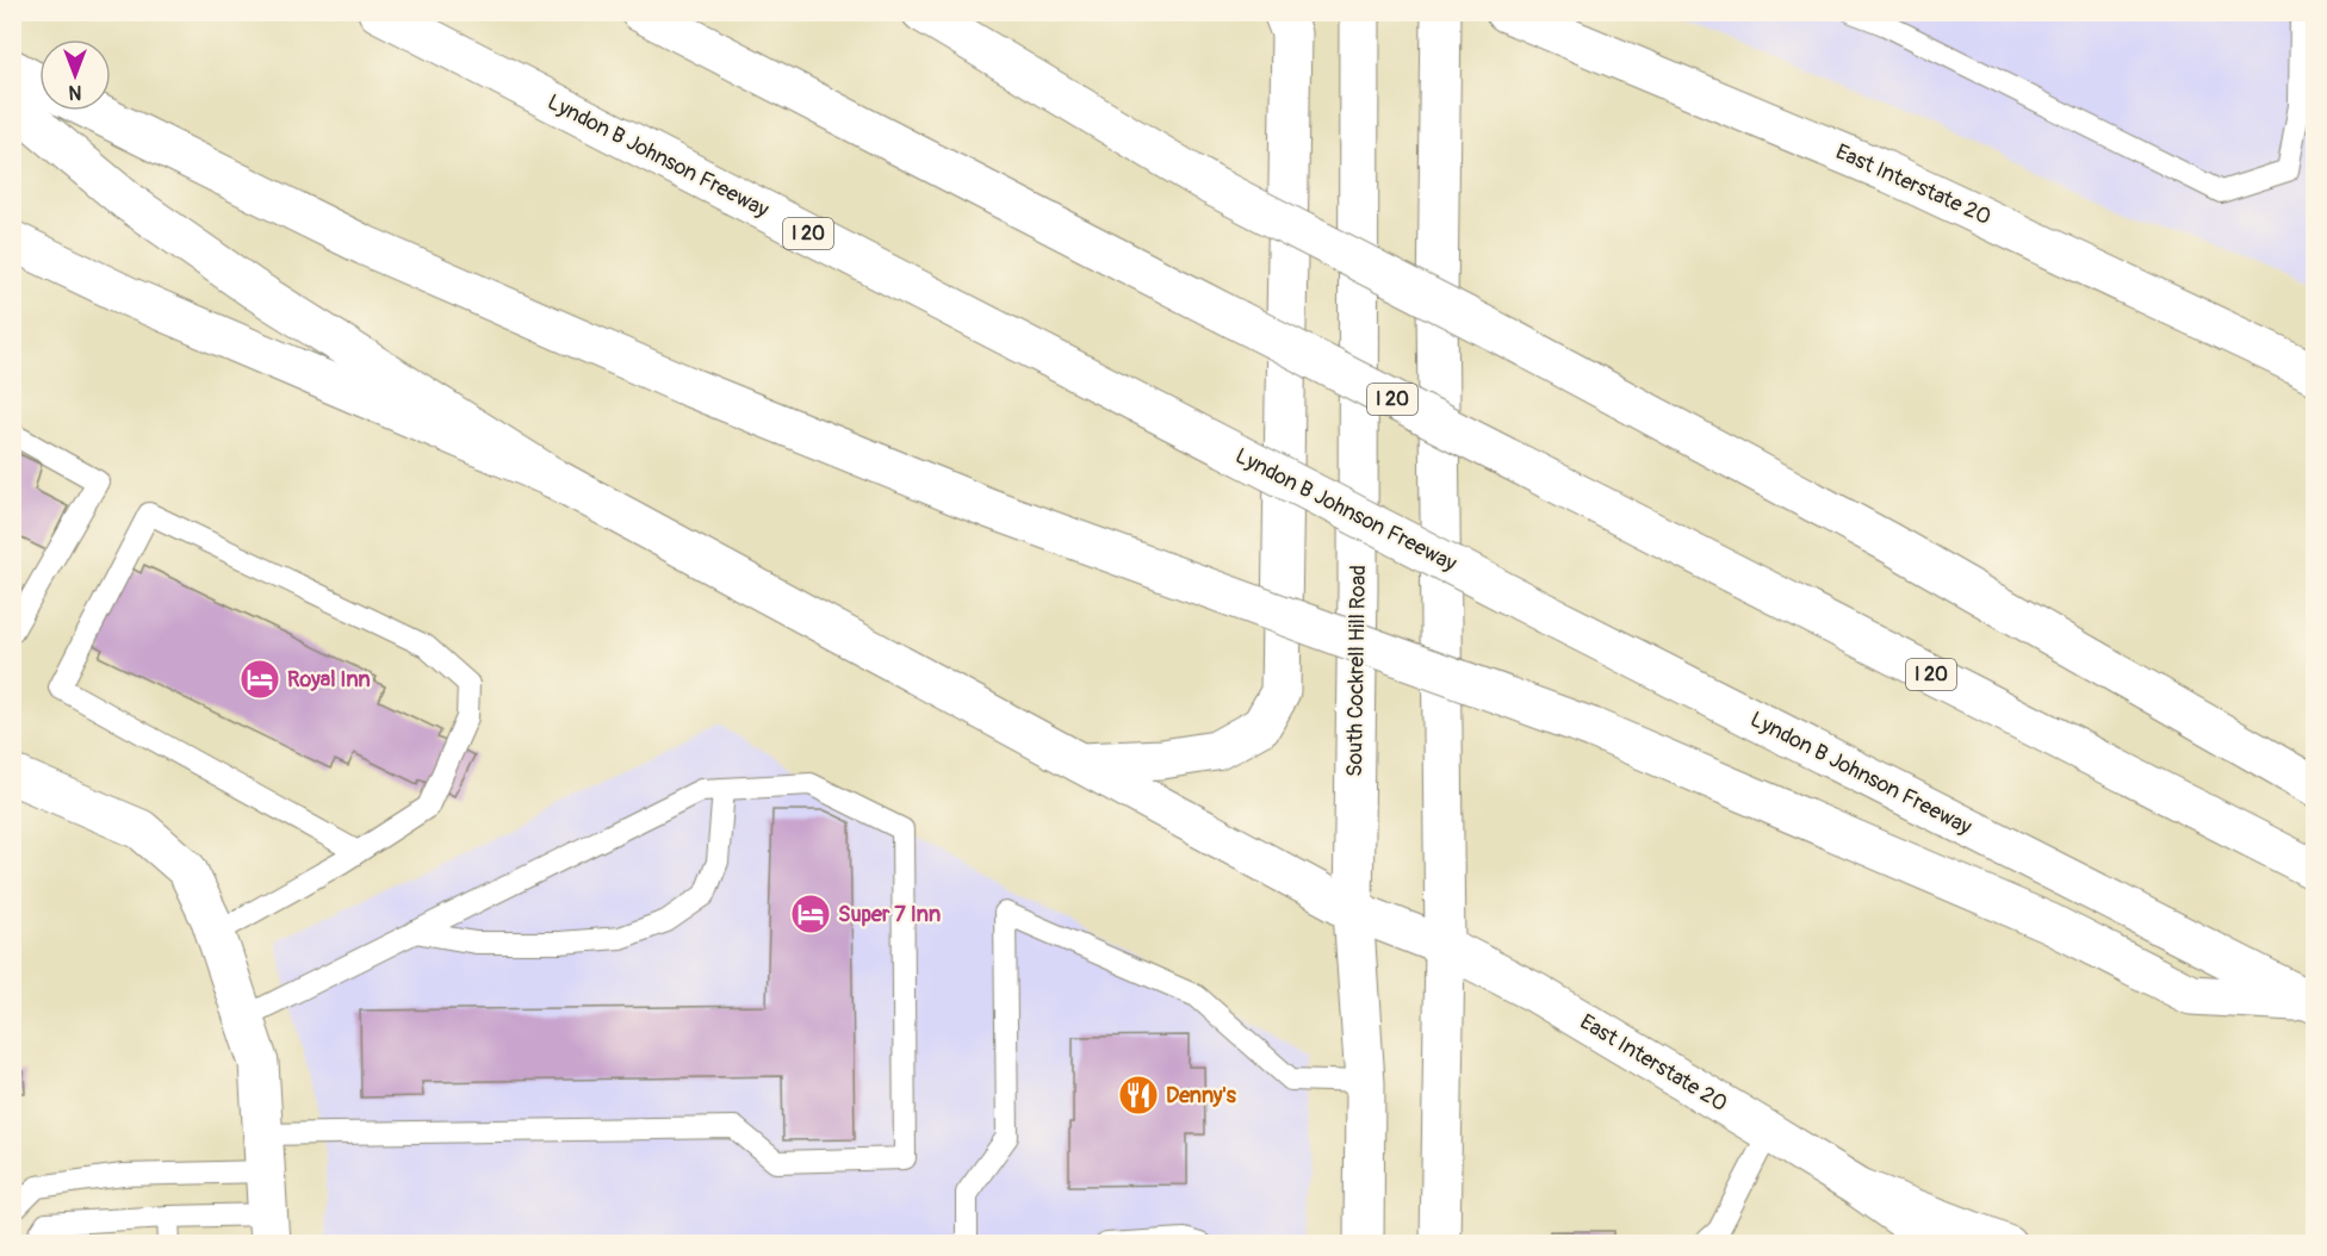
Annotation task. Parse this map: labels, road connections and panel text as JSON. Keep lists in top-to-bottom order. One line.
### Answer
{"streets":{"main road":["Lyndon B Johnson Freeway","East Interstate 20","I 20","South Cockrell Hill Road"]},"crossings":[["East Interstate 20","South Cockrell Hill Road"]],"places":{"hotel":["Royal Inn","Super 7 Inn"],"restaurant":["Denny's"]},"north":"bottom"}
